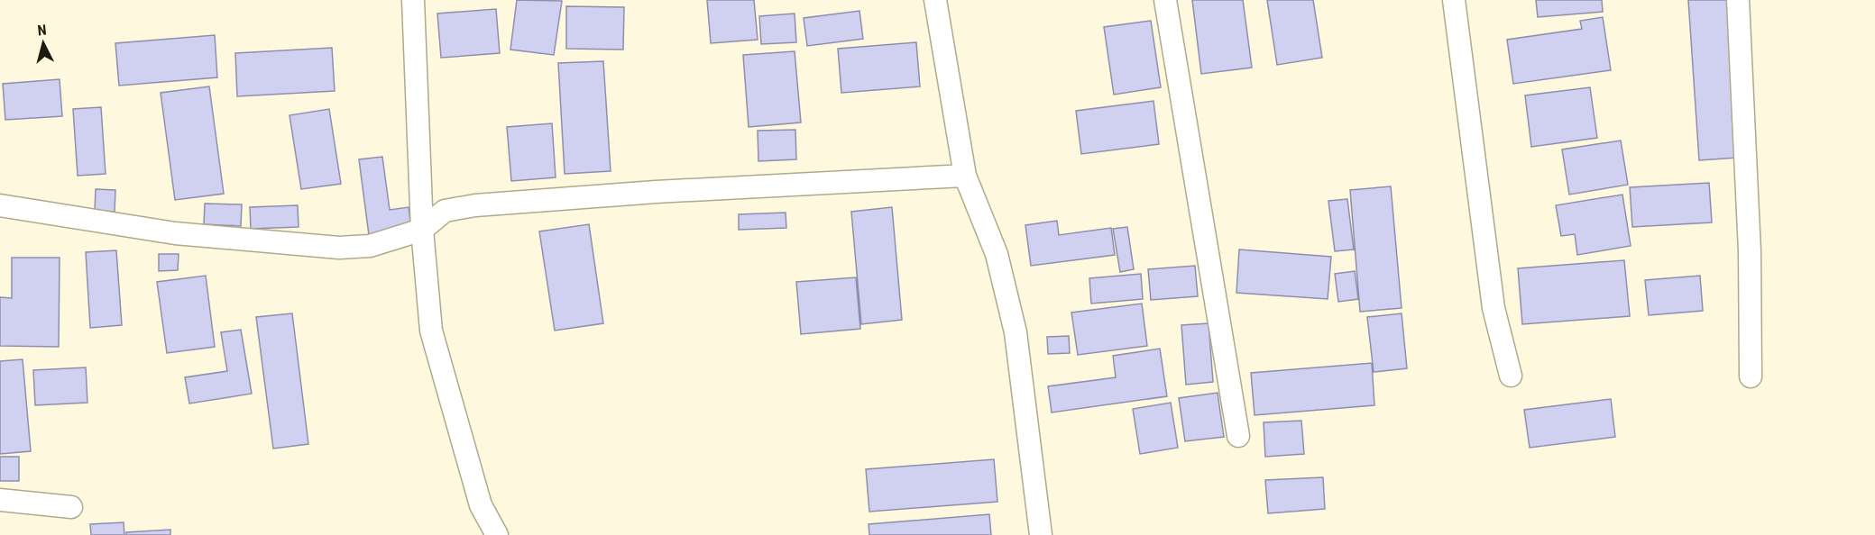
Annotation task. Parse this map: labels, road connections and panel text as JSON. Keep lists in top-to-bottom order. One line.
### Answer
{"north":"top"}
